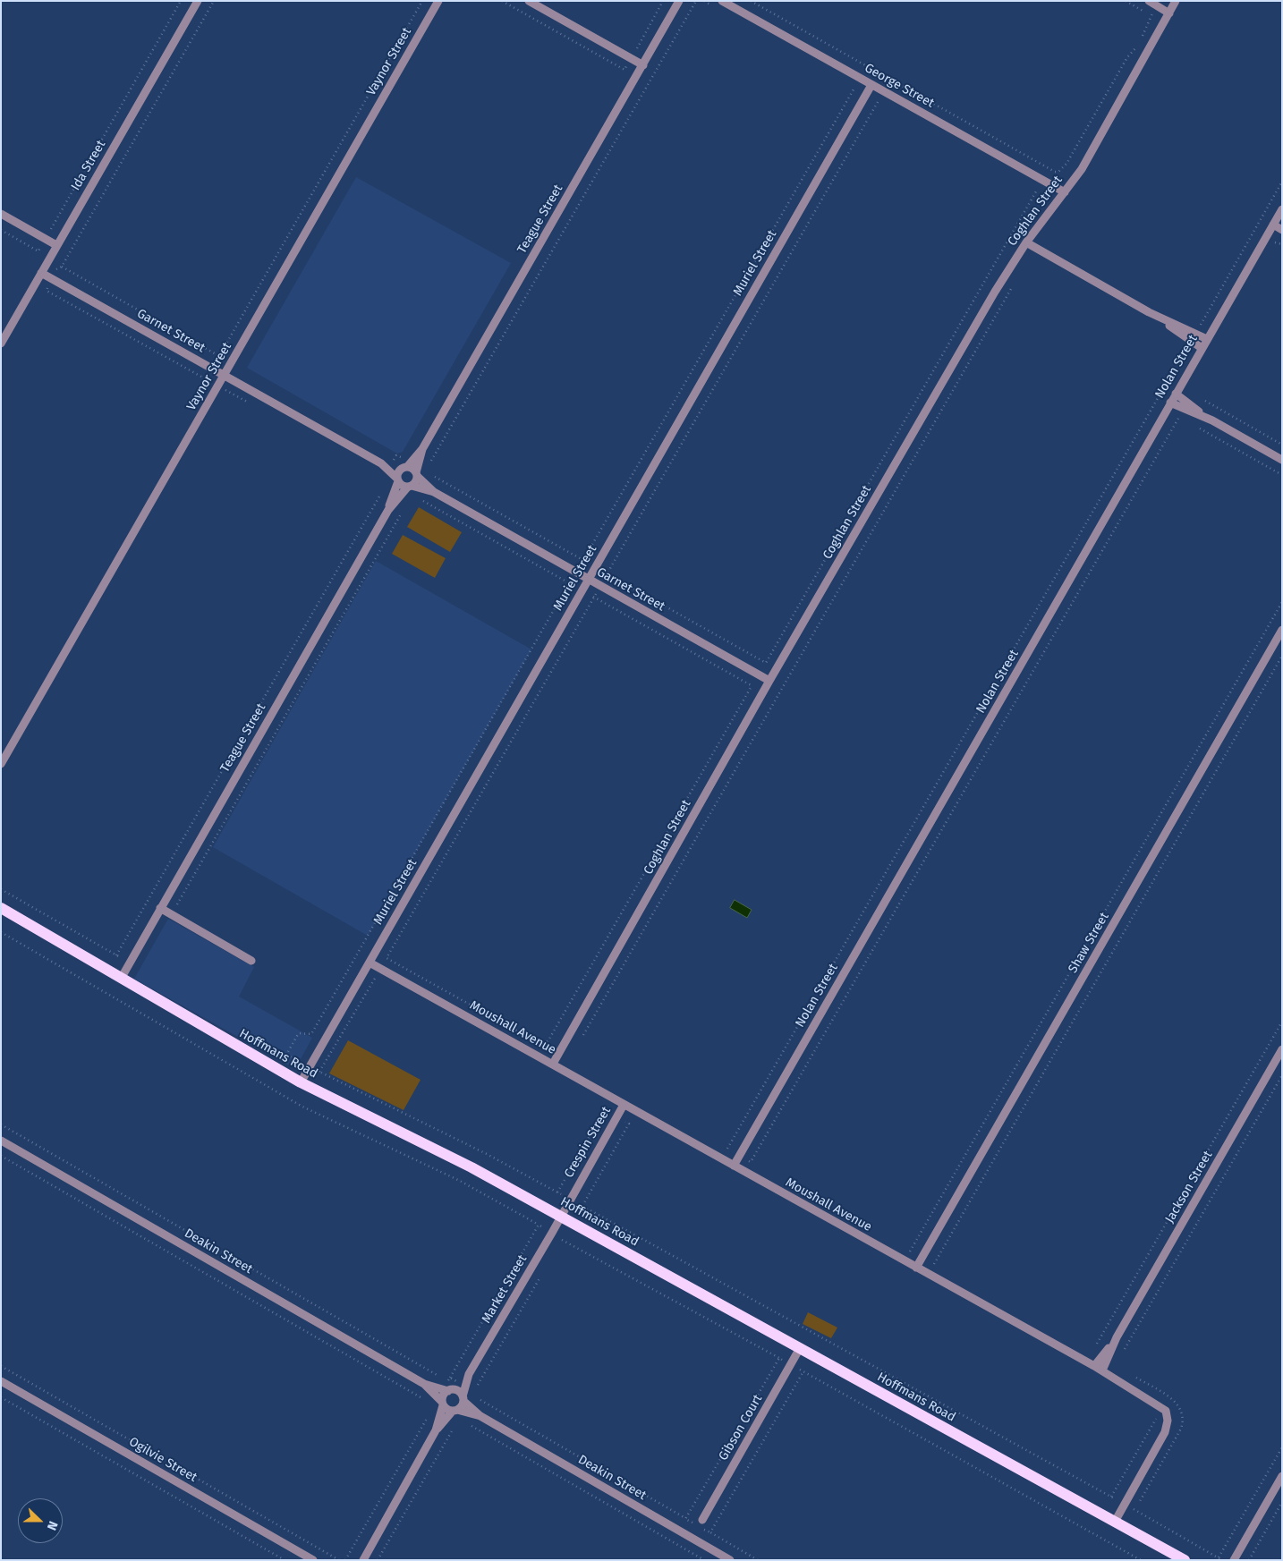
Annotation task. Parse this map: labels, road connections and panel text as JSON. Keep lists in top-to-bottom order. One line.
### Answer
{"streets":{"main road":["Hoffmans Road"],"street":["Vaynor Street","George Street","Ida Street","Coghlan Street","Teague Street","Muriel Street","Garnet Street","Nolan Street","Shaw Street","Moushall Avenue","Crespin Street","Jackson Street","Deakin Street","Market Street","Gibson Court","Ogilvie Street"]},"crossings":[["Vaynor Street","Garnet Street"],["George Street","Coghlan Street"],["George Street","Muriel Street"],["Ida Street","Garnet Street"],["Coghlan Street","Garnet Street"],["Coghlan Street","Moushall Avenue"],["Teague Street","Garnet Street"],["Teague Street","Hoffmans Road"],["Muriel Street","Garnet Street"],["Muriel Street","Moushall Avenue"],["Muriel Street","Hoffmans Road"],["Nolan Street","Moushall Avenue"],["Shaw Street","Moushall Avenue"],["Moushall Avenue","Hoffmans Road"],["Moushall Avenue","Crespin Street"],["Moushall Avenue","Jackson Street"],["Hoffmans Road","Crespin Street"],["Hoffmans Road","Market Street"],["Hoffmans Road","Gibson Court"],["Crespin Street","Market Street"],["Deakin Street","Market Street"]],"north":"right"}
